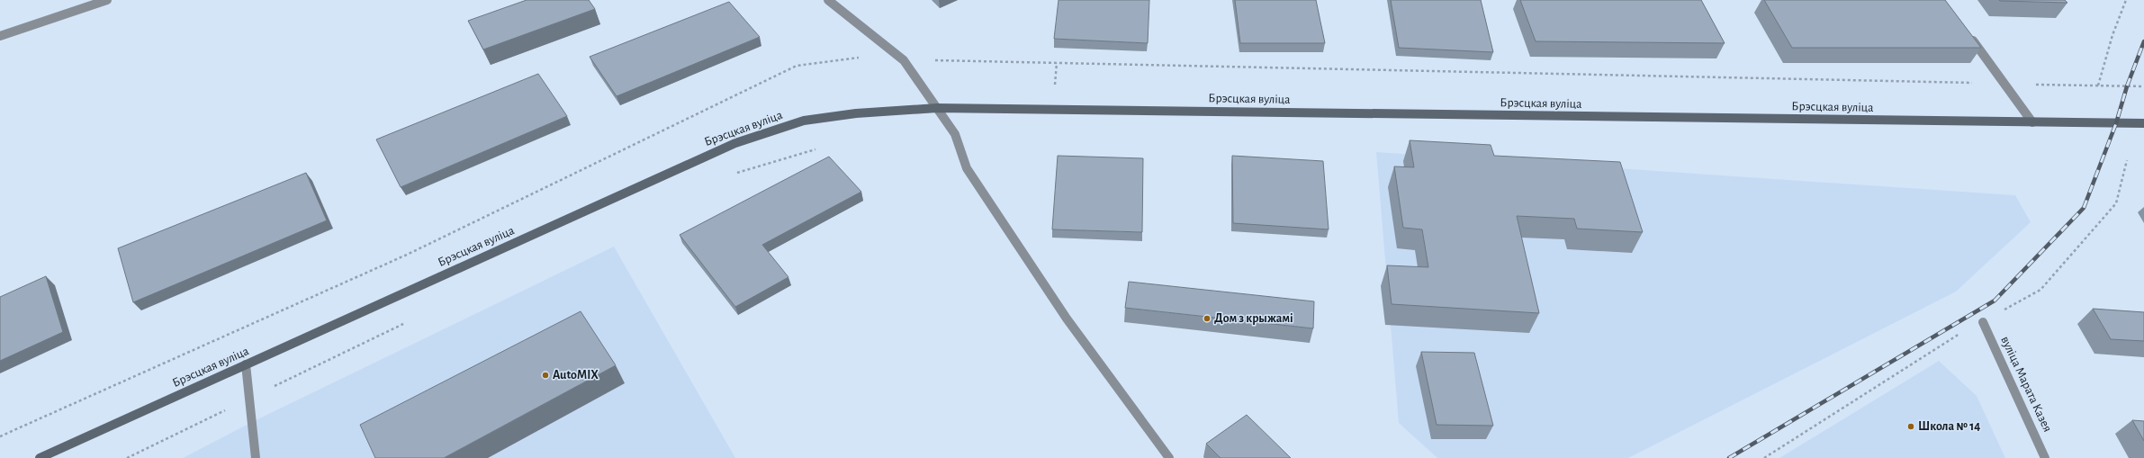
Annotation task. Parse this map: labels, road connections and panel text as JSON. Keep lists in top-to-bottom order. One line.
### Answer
{"streets":{"main road":["Брэсцкая вуліца"],"street":["вуліца Марата Казея"]},"places":["Дом з крыжамі","AutoMIX","Школа № 14"]}
